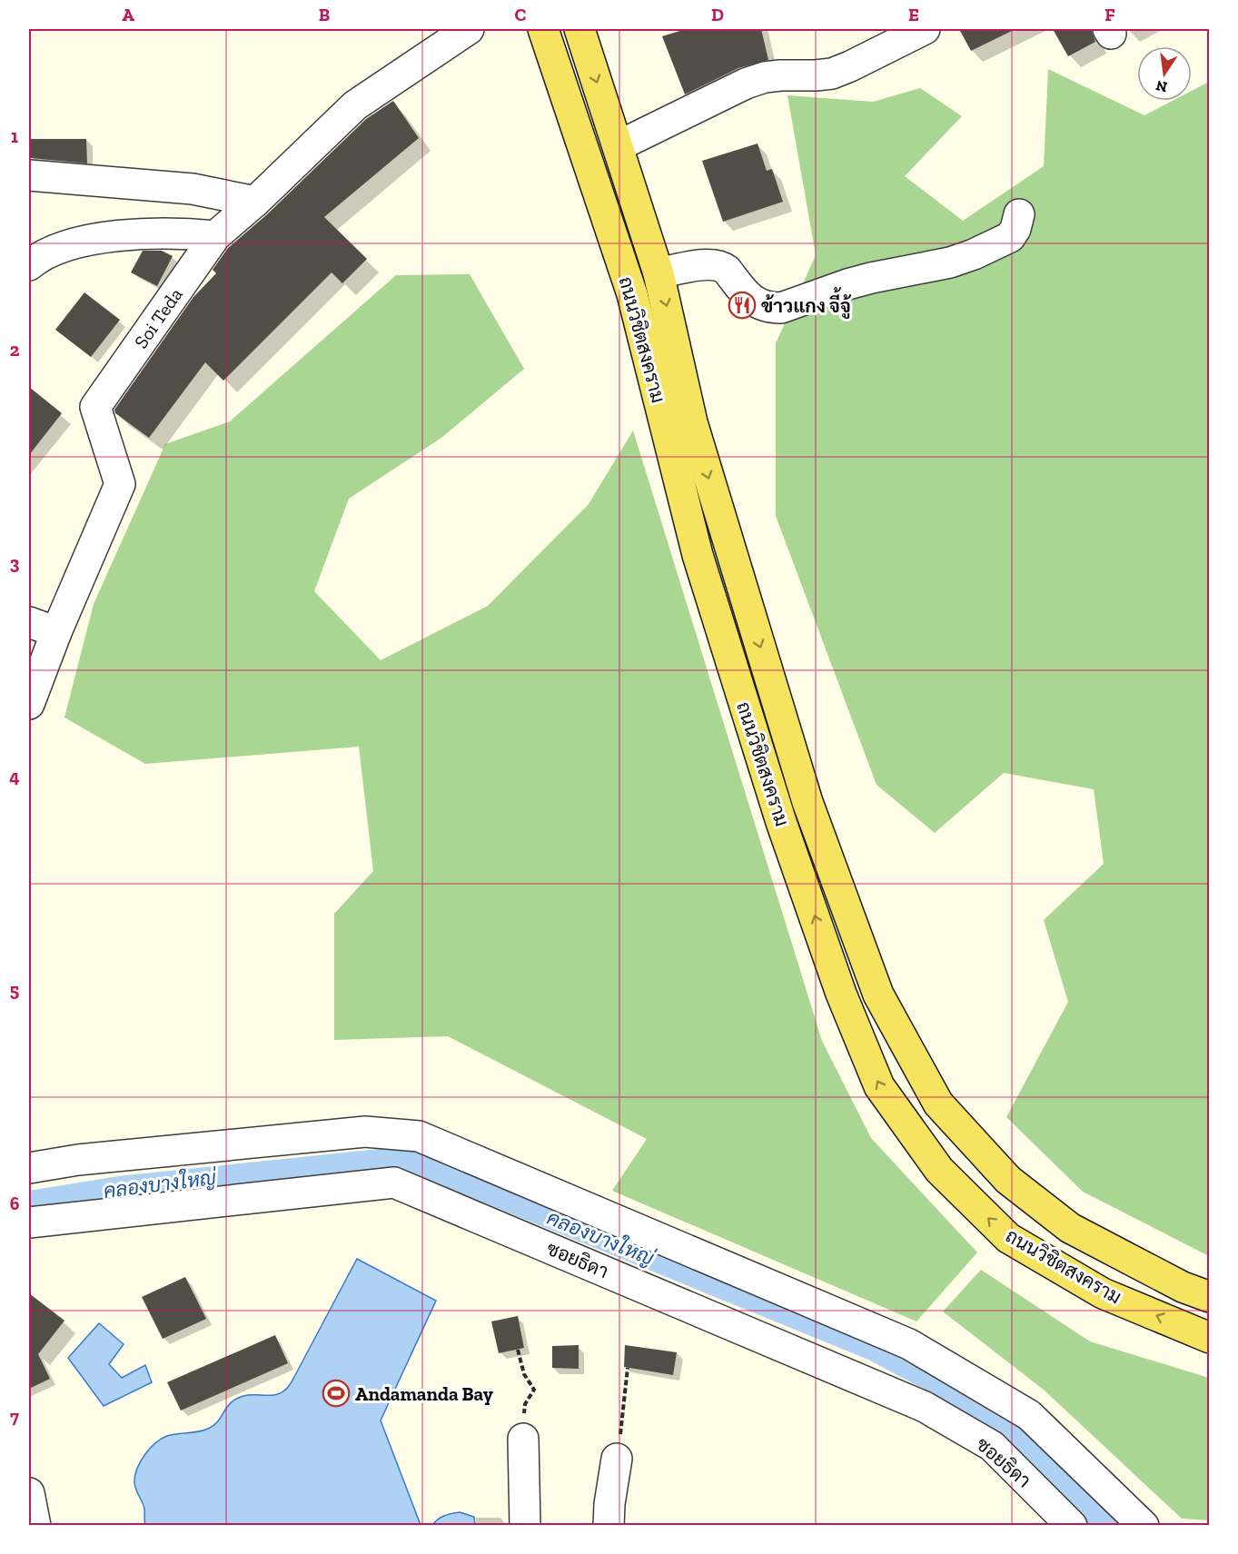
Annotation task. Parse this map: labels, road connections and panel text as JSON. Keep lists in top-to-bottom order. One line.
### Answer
{"streets":{"main road":["ถนนวิชิตสงคราม"],"street":["Soi Teda","ซอยธิดา"]},"water":["คลองบางใหญ่"],"places":{"restaurant":["ข้าวแกง จี้จู้"],"sports":["Andamanda Bay"]},"north":"bottom","grid":{"columns":["A","B","C","D","E","F"],"rows":["1","2","3","4","5","6","7"]}}
